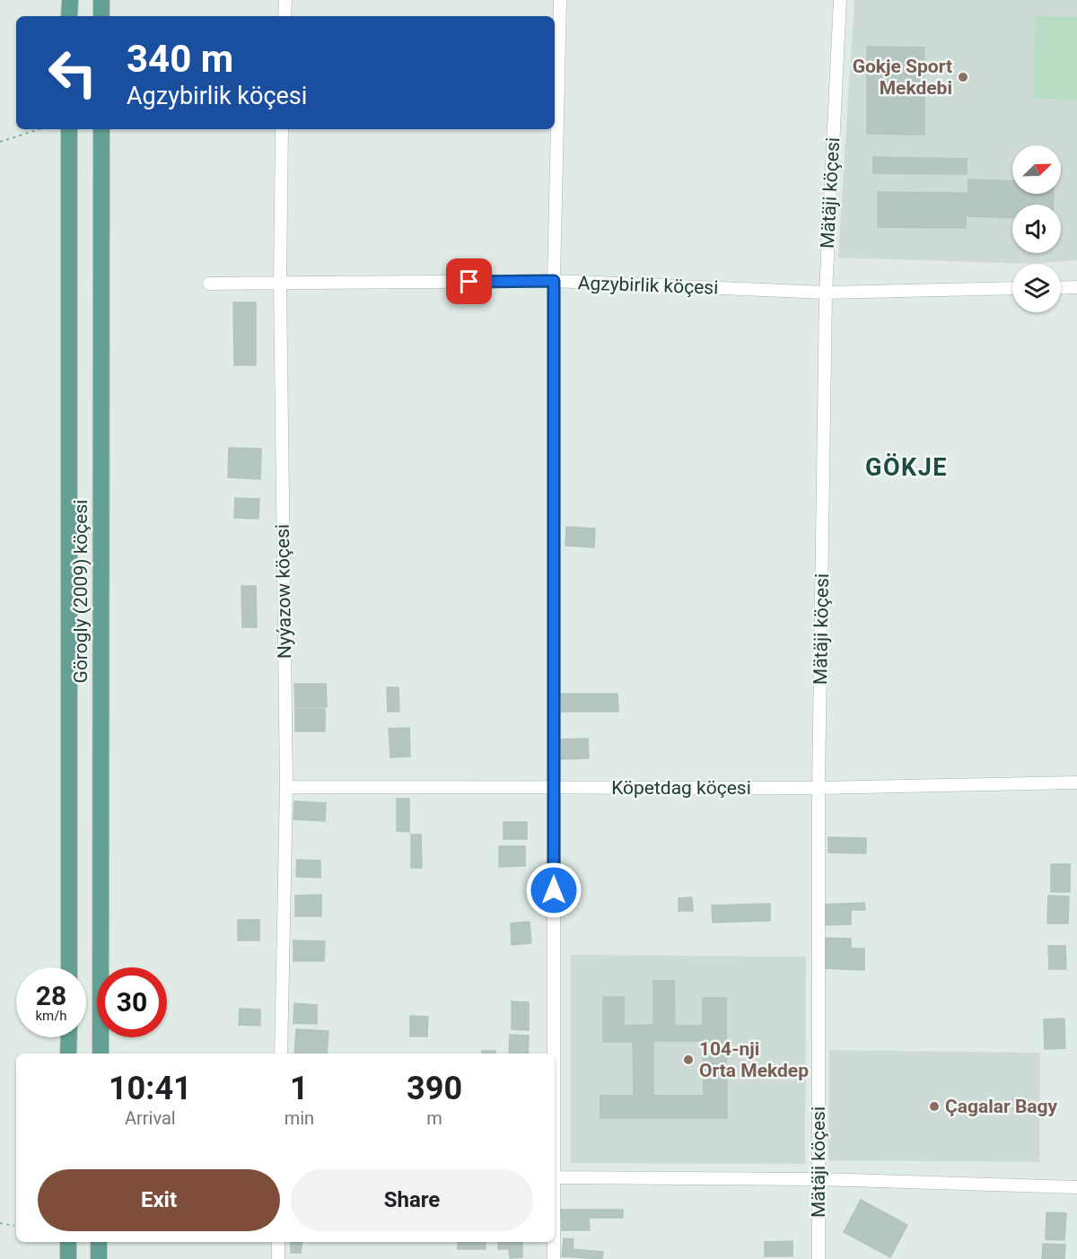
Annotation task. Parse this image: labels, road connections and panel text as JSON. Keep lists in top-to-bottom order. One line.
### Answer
{"streets":{"main road":["Görogly (2009) köçesi"],"street":["Mätäji köçesi","Agzybirlik köçesi","Nyýazow köçesi","Köpetdag köçesi"]},"crossings":[["Mätäji köçesi","Agzybirlik köçesi"],["Mätäji köçesi","Köpetdag köçesi"],["Agzybirlik köçesi","Nyýazow köçesi"],["Nyýazow köçesi","Köpetdag köçesi"]],"districts":["GÖKJE"],"places":["Gokje Sport Mekdebi","104-nji Orta Mekdep","Çagalar Bagy"],"north":"top right","page":{"turn":["340 m","Agzybirlik köçesi"],"speed":"28 km/h","limit":"30","eta":["10:41","Arrival","1","min","390","m"],"buttons":["Exit","Share"]}}
